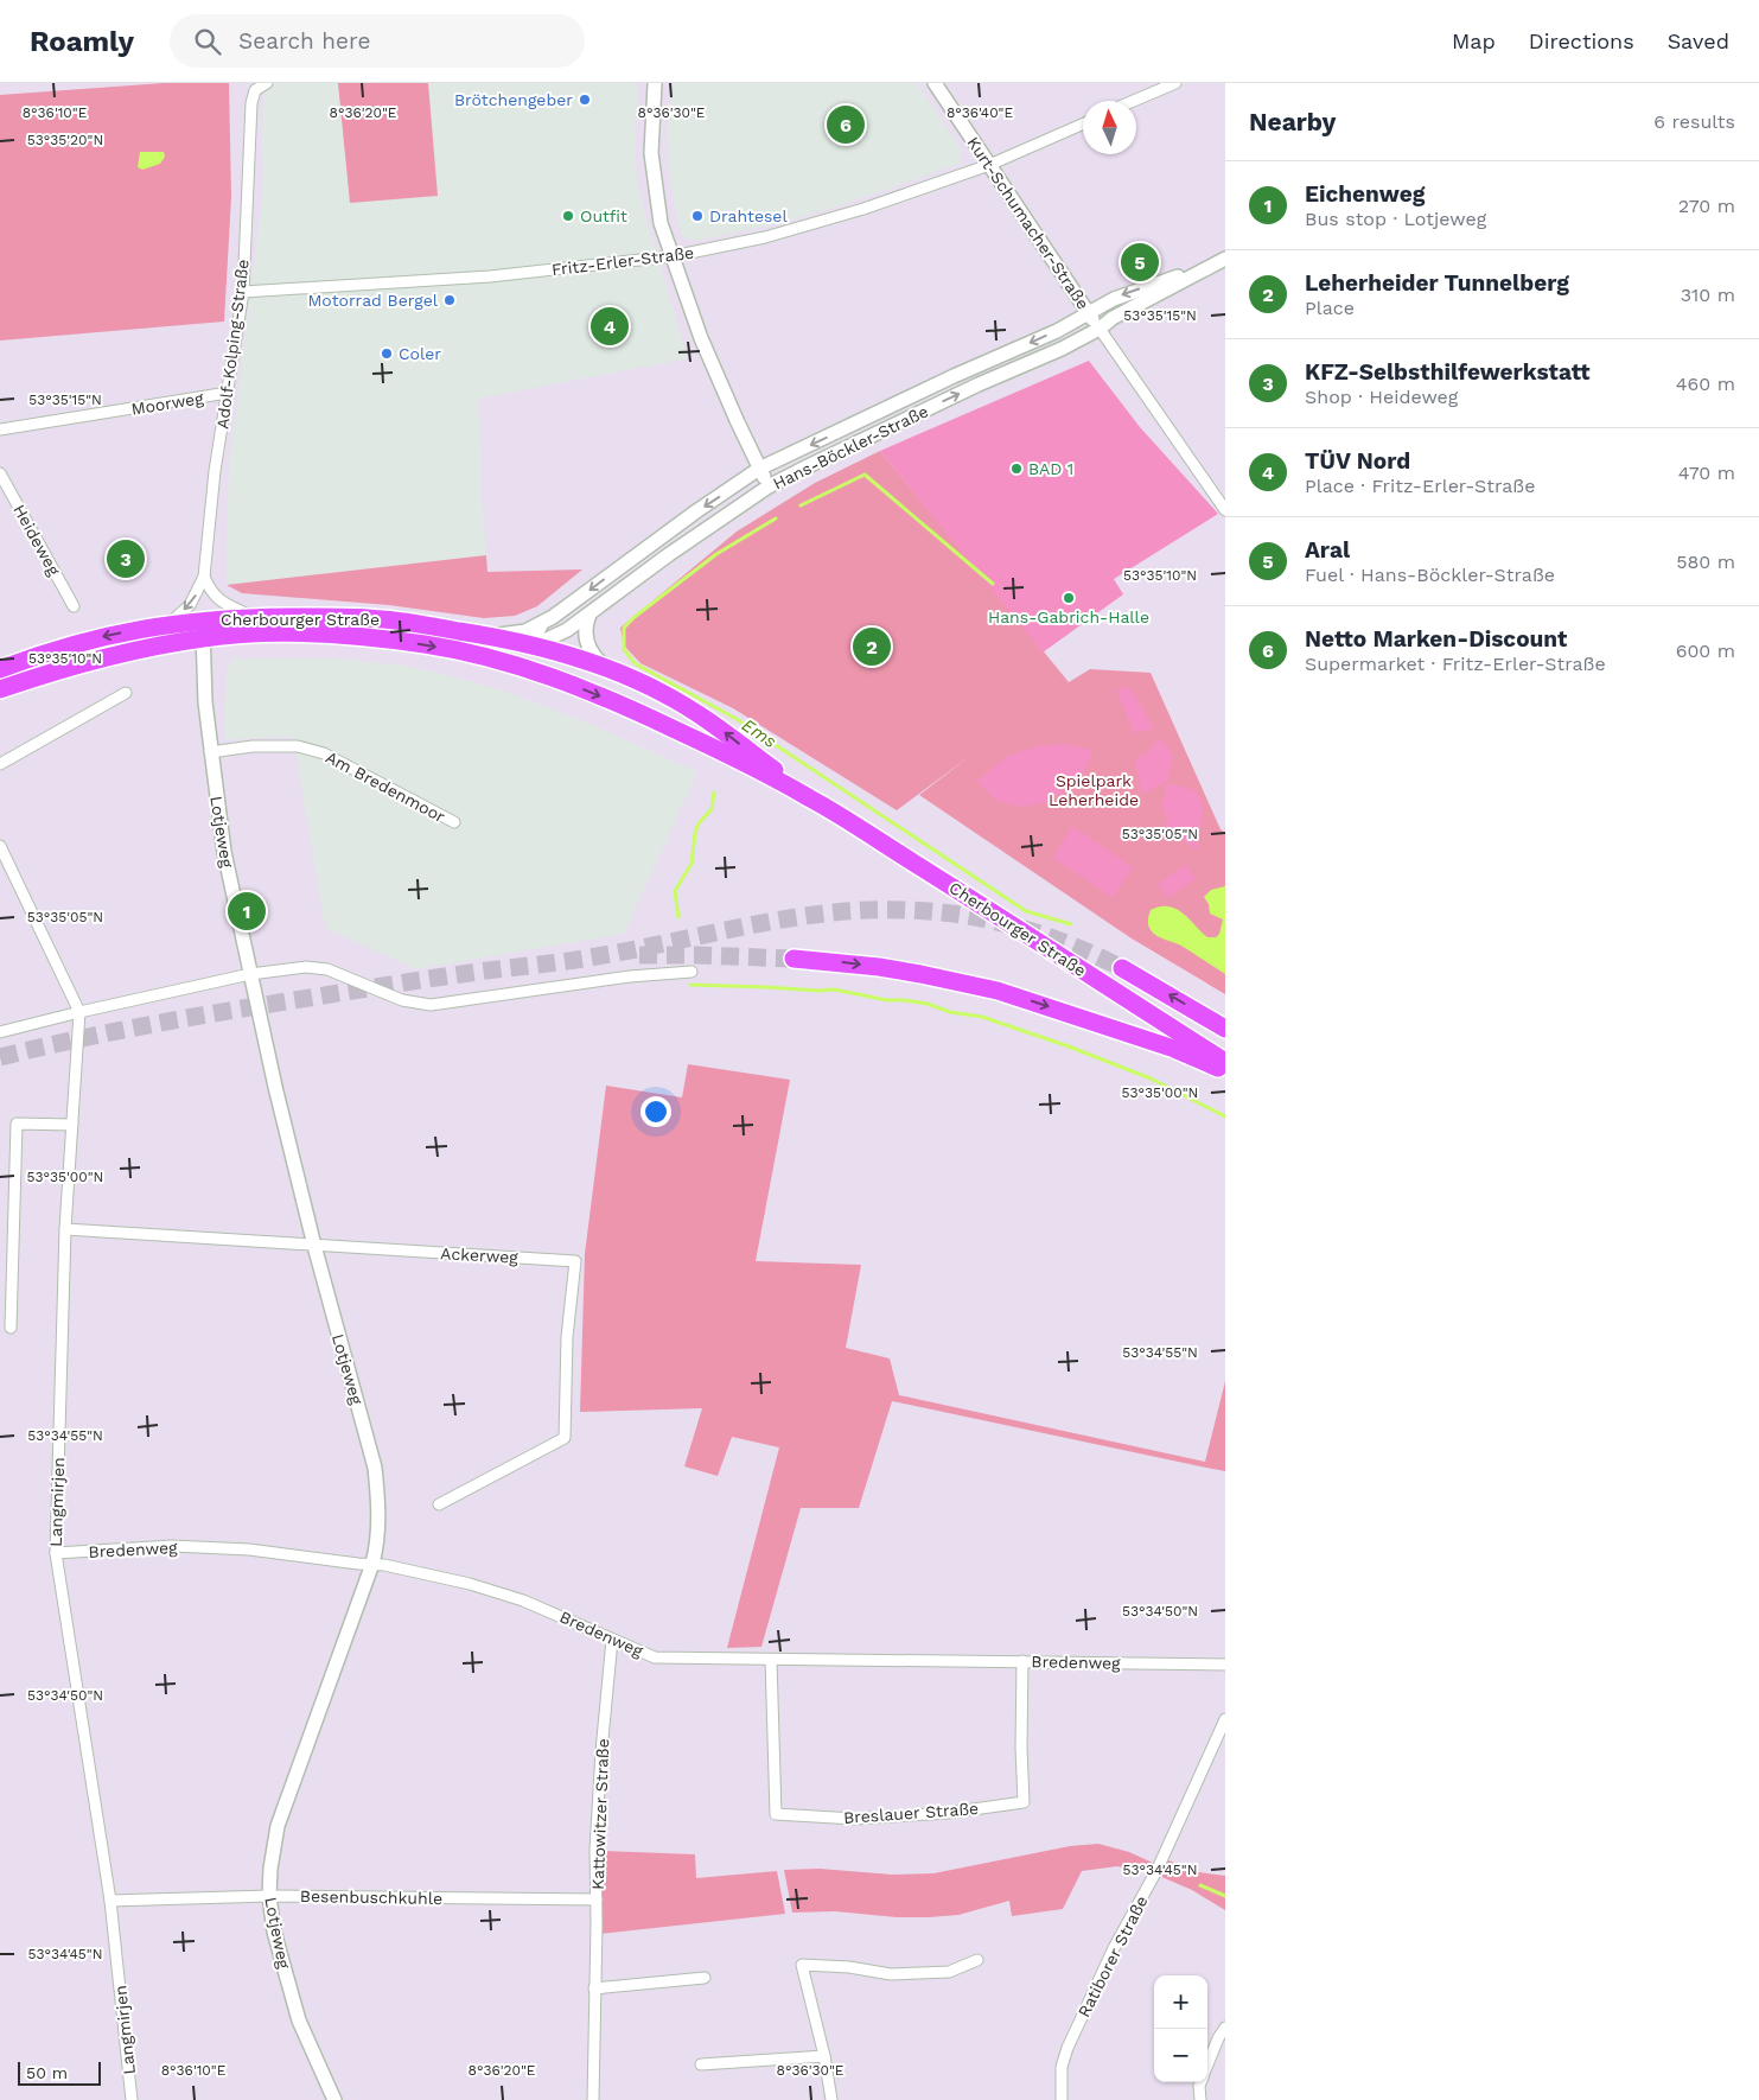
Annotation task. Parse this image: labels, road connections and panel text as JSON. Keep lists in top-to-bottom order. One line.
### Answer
{"streets":{"main road":["Cherbourger Straße"],"street":["Kurt-Schumacher-Straße","Fritz-Erler-Straße","Adolf-Kolping-Straße","Moorweg","Hans-Böckler-Straße","Heideweg","Am Bredenmoor","Lotjeweg","Ackerweg","Langmirjen","Bredenweg","Breslauer Straße","Kattowitzer Straße","Besenbuschkuhle","Ratiborer Straße"]},"crossings":[["Kurt-Schumacher-Straße","Fritz-Erler-Straße"],["Kurt-Schumacher-Straße","Hans-Böckler-Straße"],["Fritz-Erler-Straße","Adolf-Kolping-Straße"],["Adolf-Kolping-Straße","Moorweg"],["Adolf-Kolping-Straße","Cherbourger Straße"],["Hans-Böckler-Straße","Cherbourger Straße"],["Cherbourger Straße","Lotjeweg"],["Am Bredenmoor","Lotjeweg"],["Lotjeweg","Ackerweg"],["Lotjeweg","Bredenweg"],["Lotjeweg","Besenbuschkuhle"],["Ackerweg","Langmirjen"],["Langmirjen","Bredenweg"],["Langmirjen","Besenbuschkuhle"],["Bredenweg","Breslauer Straße"],["Bredenweg","Kattowitzer Straße"],["Kattowitzer Straße","Besenbuschkuhle"]],"water":["Ems"],"parks":["Spielpark Leherheide"],"places":["Brötchengeber","Outfit","Drahtesel","Motorrad Bergel","Coler","BAD 1","Hans-Gabrich-Halle"],"scale_bar":"50 m","north":"top","page":{"header":"Roamly","search":"Search here","nav":["Map","Directions","Saved"],"heading":["Nearby","6 results"],"pins":["6","5","4","3","2","1"],"list":[{"mark":"1","name":"Eichenweg","note":"Bus stop · Lotjeweg","value":"270 m"},{"mark":"2","name":"Leherheider Tunnelberg","note":"Place","value":"310 m"},{"mark":"3","name":"KFZ-Selbsthilfewerkstatt","note":"Shop · Heideweg","value":"460 m"},{"mark":"4","name":"TÜV Nord","note":"Place · Fritz-Erler-Straße","value":"470 m"},{"mark":"5","name":"Aral","note":"Fuel · Hans-Böckler-Straße","value":"580 m"},{"mark":"6","name":"Netto Marken-Discount","note":"Supermarket · Fritz-Erler-Straße","value":"600 m"}],"map_buttons":["+","−"],"scale":"50 m"},"coordinates":["8°36'10\"E","8°36'20\"E","8°36'30\"E","8°36'40\"E","53°35'20\"N","53°35'15\"N","53°35'10\"N","53°35'05\"N","53°35'00\"N","53°34'55\"N","53°34'50\"N","53°34'45\"N"]}
